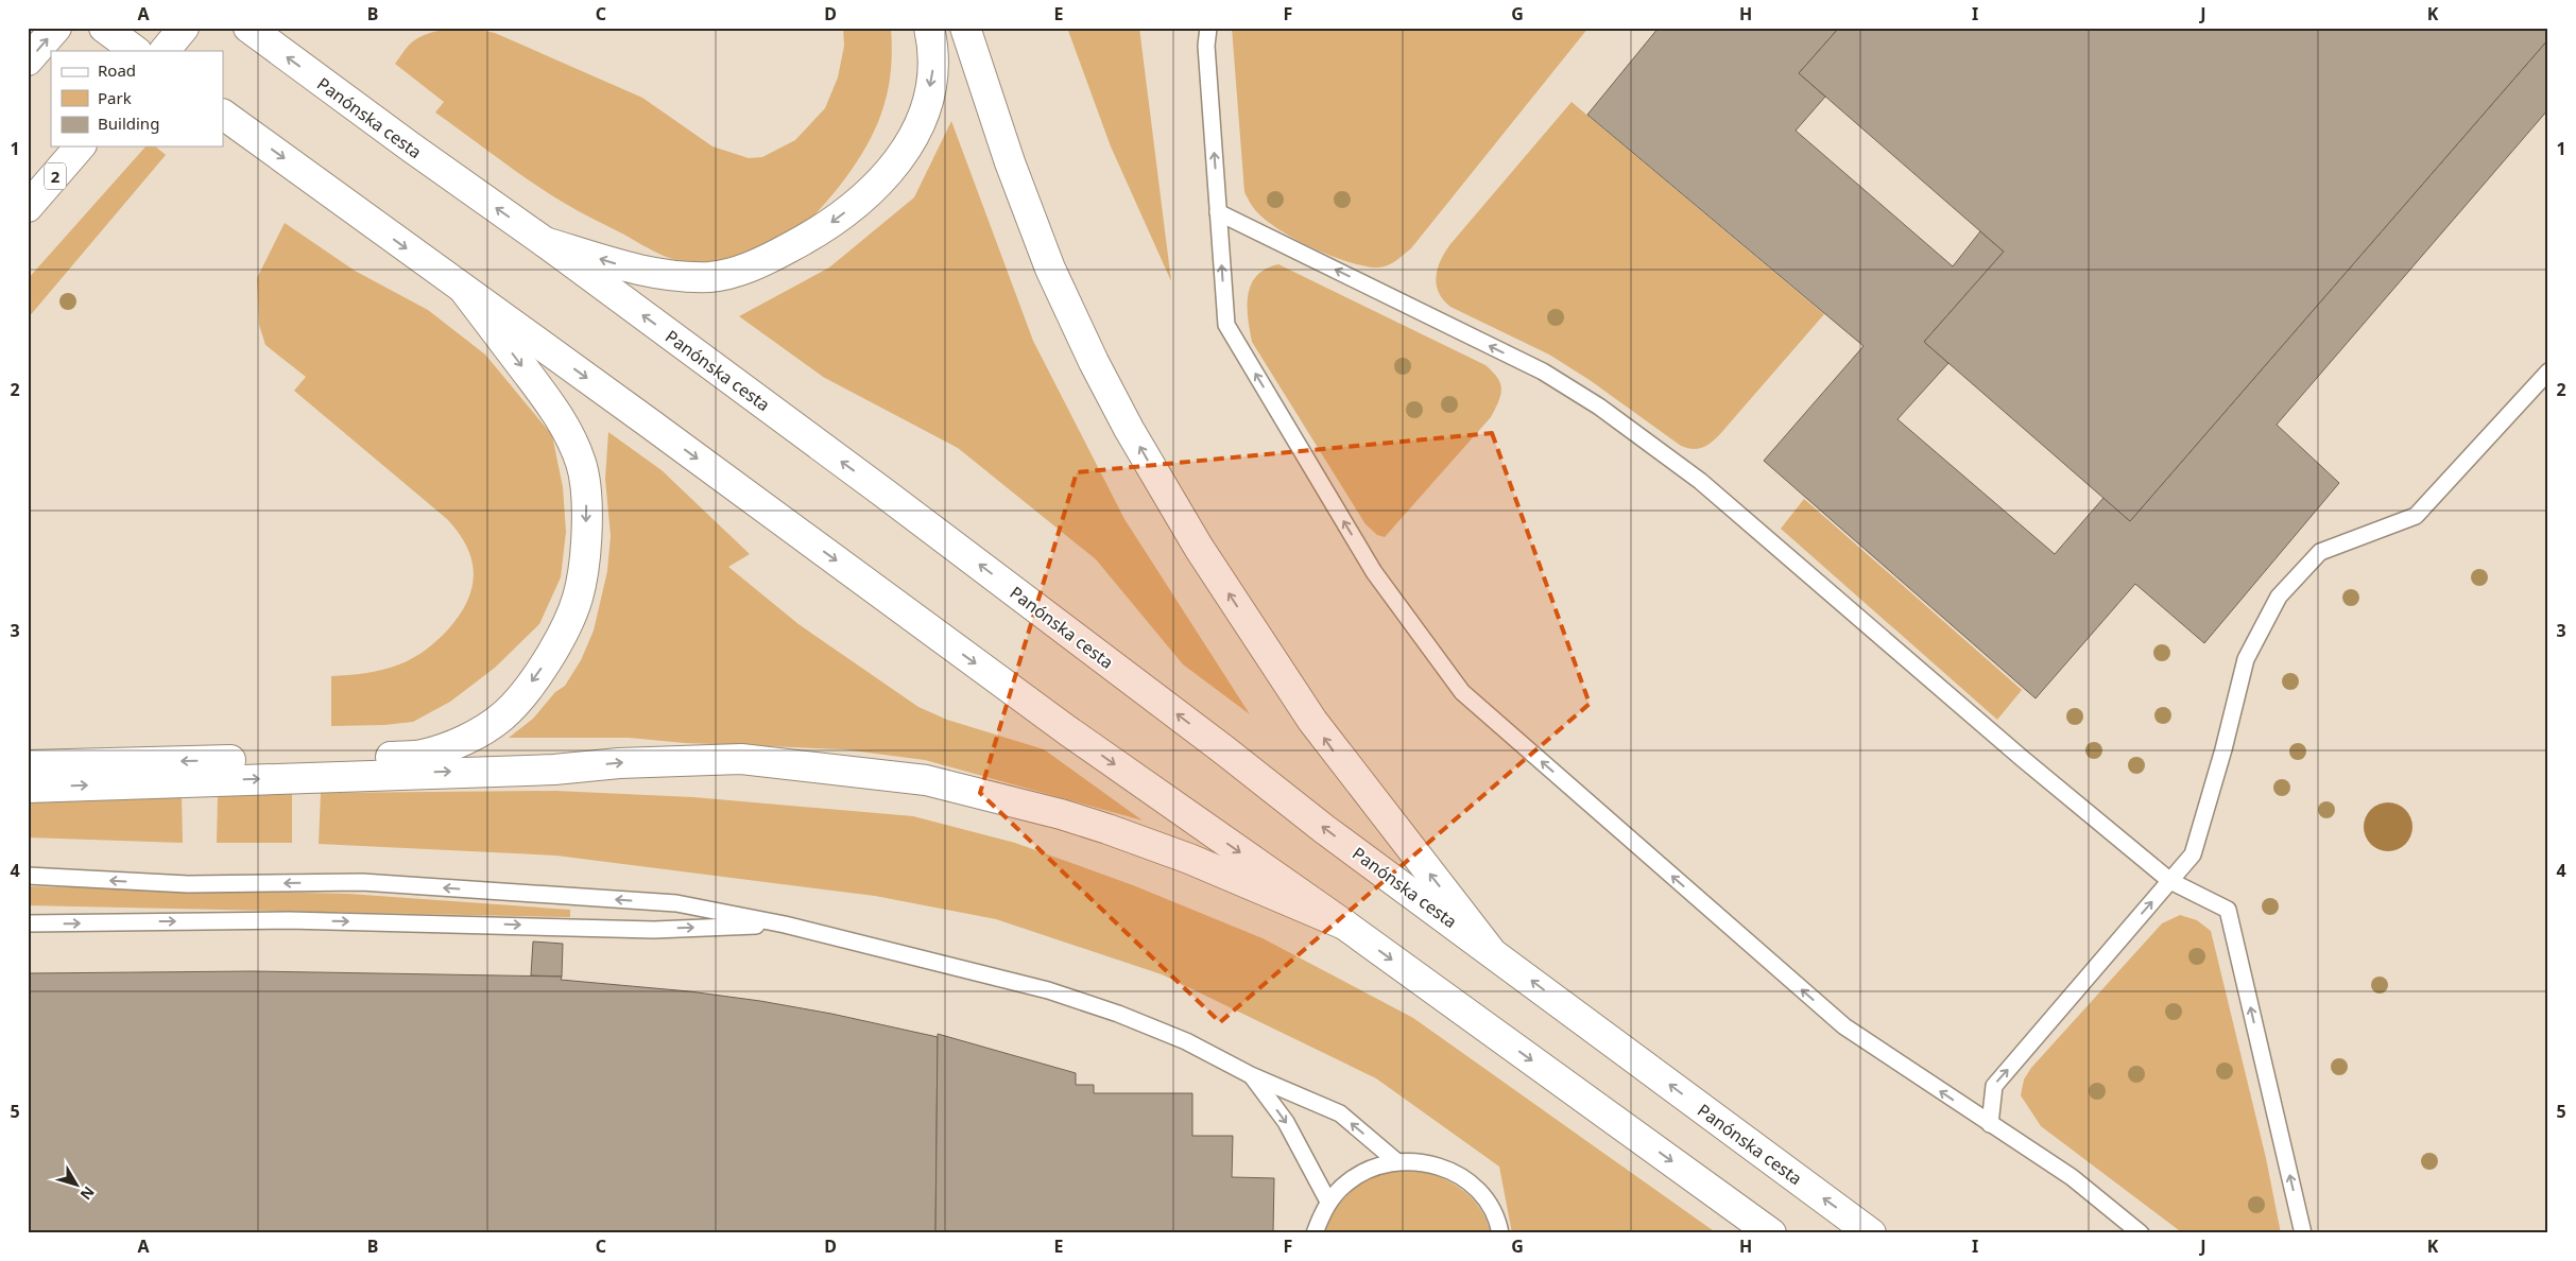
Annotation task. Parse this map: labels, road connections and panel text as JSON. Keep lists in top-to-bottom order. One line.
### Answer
{"streets":{"main road":["Panónska cesta","2"]},"legend":["Road","Park","Building"],"north":"bottom right","grid":{"columns":["A","B","C","D","E","F","G","H","I","J","K"],"rows":["1","2","3","4","5"]}}
